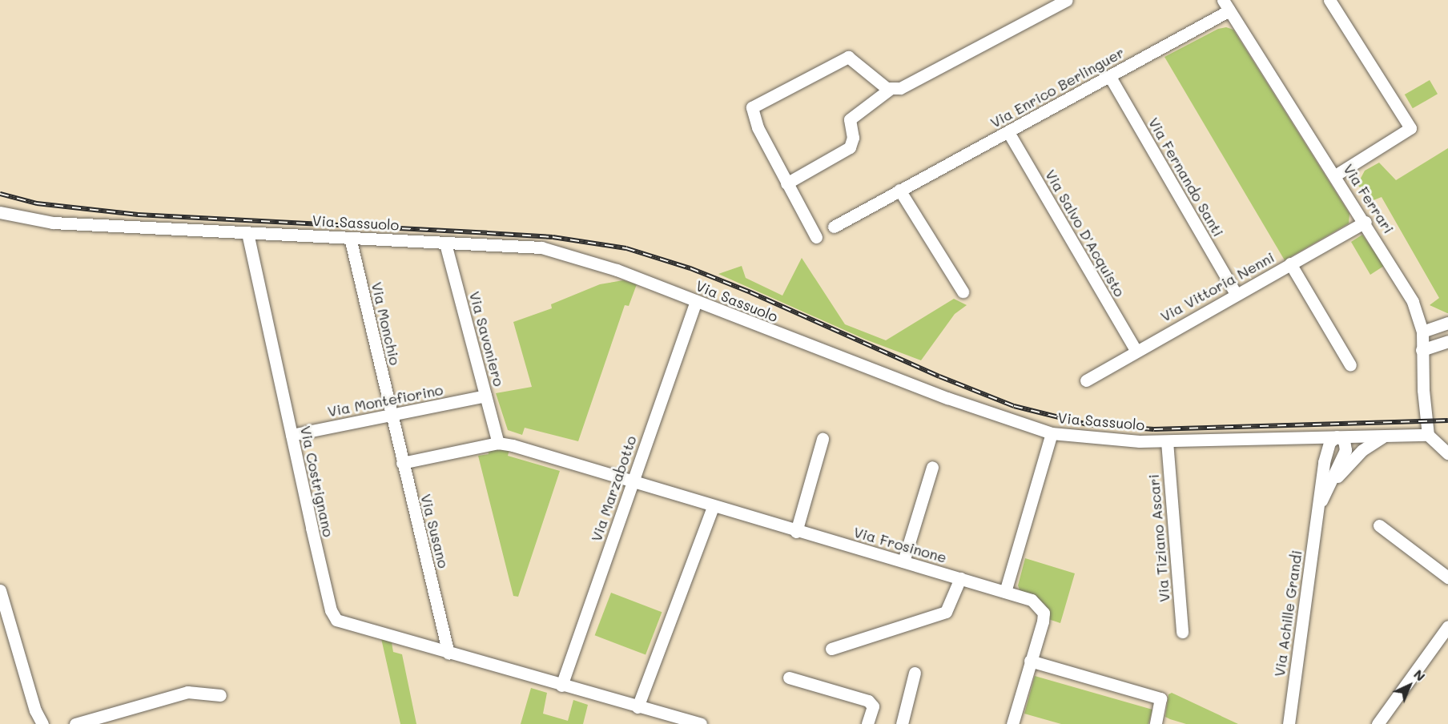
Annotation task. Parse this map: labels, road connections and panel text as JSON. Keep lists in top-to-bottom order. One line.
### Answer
{"streets":{"street":["Via Enrico Berlinguer","Via Fernando Santi","Via Ferrari","Via Sassuolo","Via Salvo D'Acquisto","Via Vittoria Nenni","Via Monchio","Via Savoniero","Via Montefiorino","Via Costrignano","Via Marzabotto","Via Susano","Via Tiziano Ascari","Via Frosinone","Via Achille Grandi"]},"crossings":[["Via Enrico Berlinguer","Via Fernando Santi"],["Via Enrico Berlinguer","Via Ferrari"],["Via Enrico Berlinguer","Via Salvo D'Acquisto"],["Via Fernando Santi","Via Vittoria Nenni"],["Via Ferrari","Via Sassuolo"],["Via Ferrari","Via Vittoria Nenni"],["Via Sassuolo","Via Monchio"],["Via Sassuolo","Via Savoniero"],["Via Sassuolo","Via Costrignano"],["Via Sassuolo","Via Marzabotto"],["Via Sassuolo","Via Tiziano Ascari"],["Via Sassuolo","Via Achille Grandi"],["Via Salvo D'Acquisto","Via Vittoria Nenni"],["Via Monchio","Via Montefiorino"],["Via Monchio","Via Susano"],["Via Savoniero","Via Montefiorino"],["Via Savoniero","Via Frosinone"],["Via Montefiorino","Via Costrignano"],["Via Montefiorino","Via Susano"],["Via Costrignano","Via Susano"],["Via Marzabotto","Via Frosinone"]],"north":"top right"}
